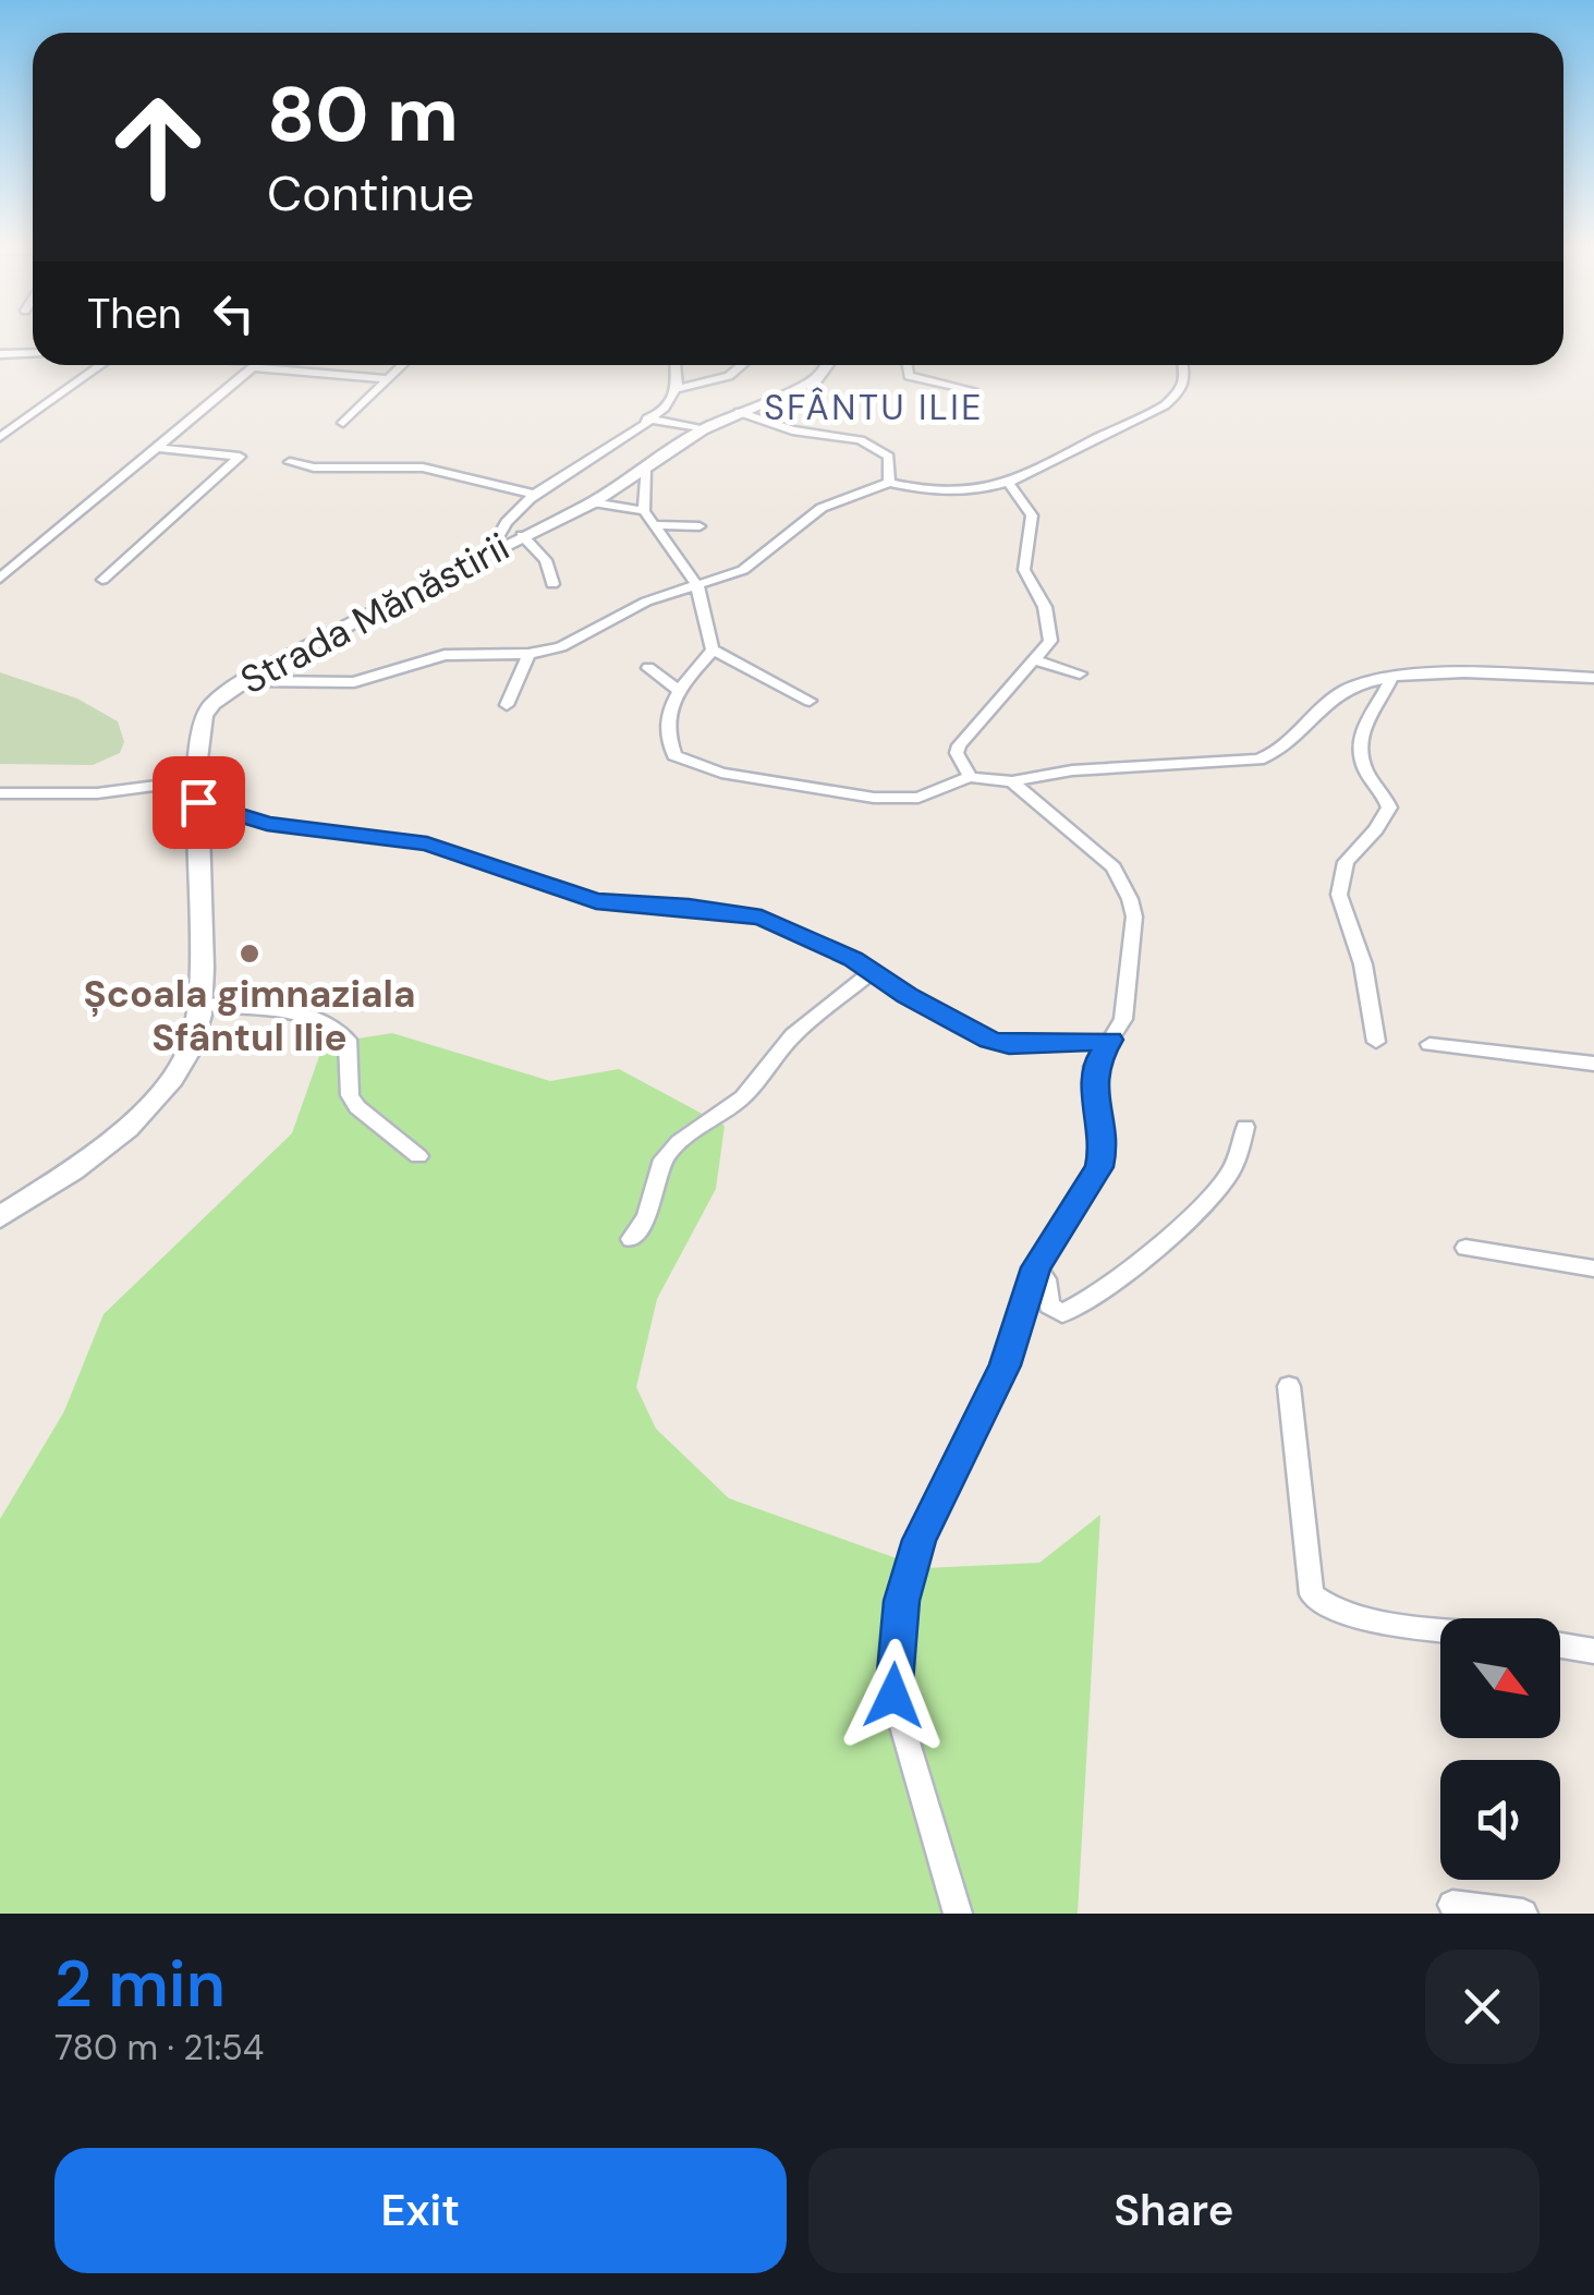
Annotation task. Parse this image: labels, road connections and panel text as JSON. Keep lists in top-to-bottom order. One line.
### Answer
{"streets":{"street":["Strada Mănăstirii"]},"districts":["SFÂNTU ILIE"],"places":["Școala gimnaziala Sfântul Ilie"],"north":"bottom right","page":{"turn":["80 m","Continue"],"then":"Then","heading":["2 min","780 m · 21:54"],"buttons":["Exit","Share"]}}
